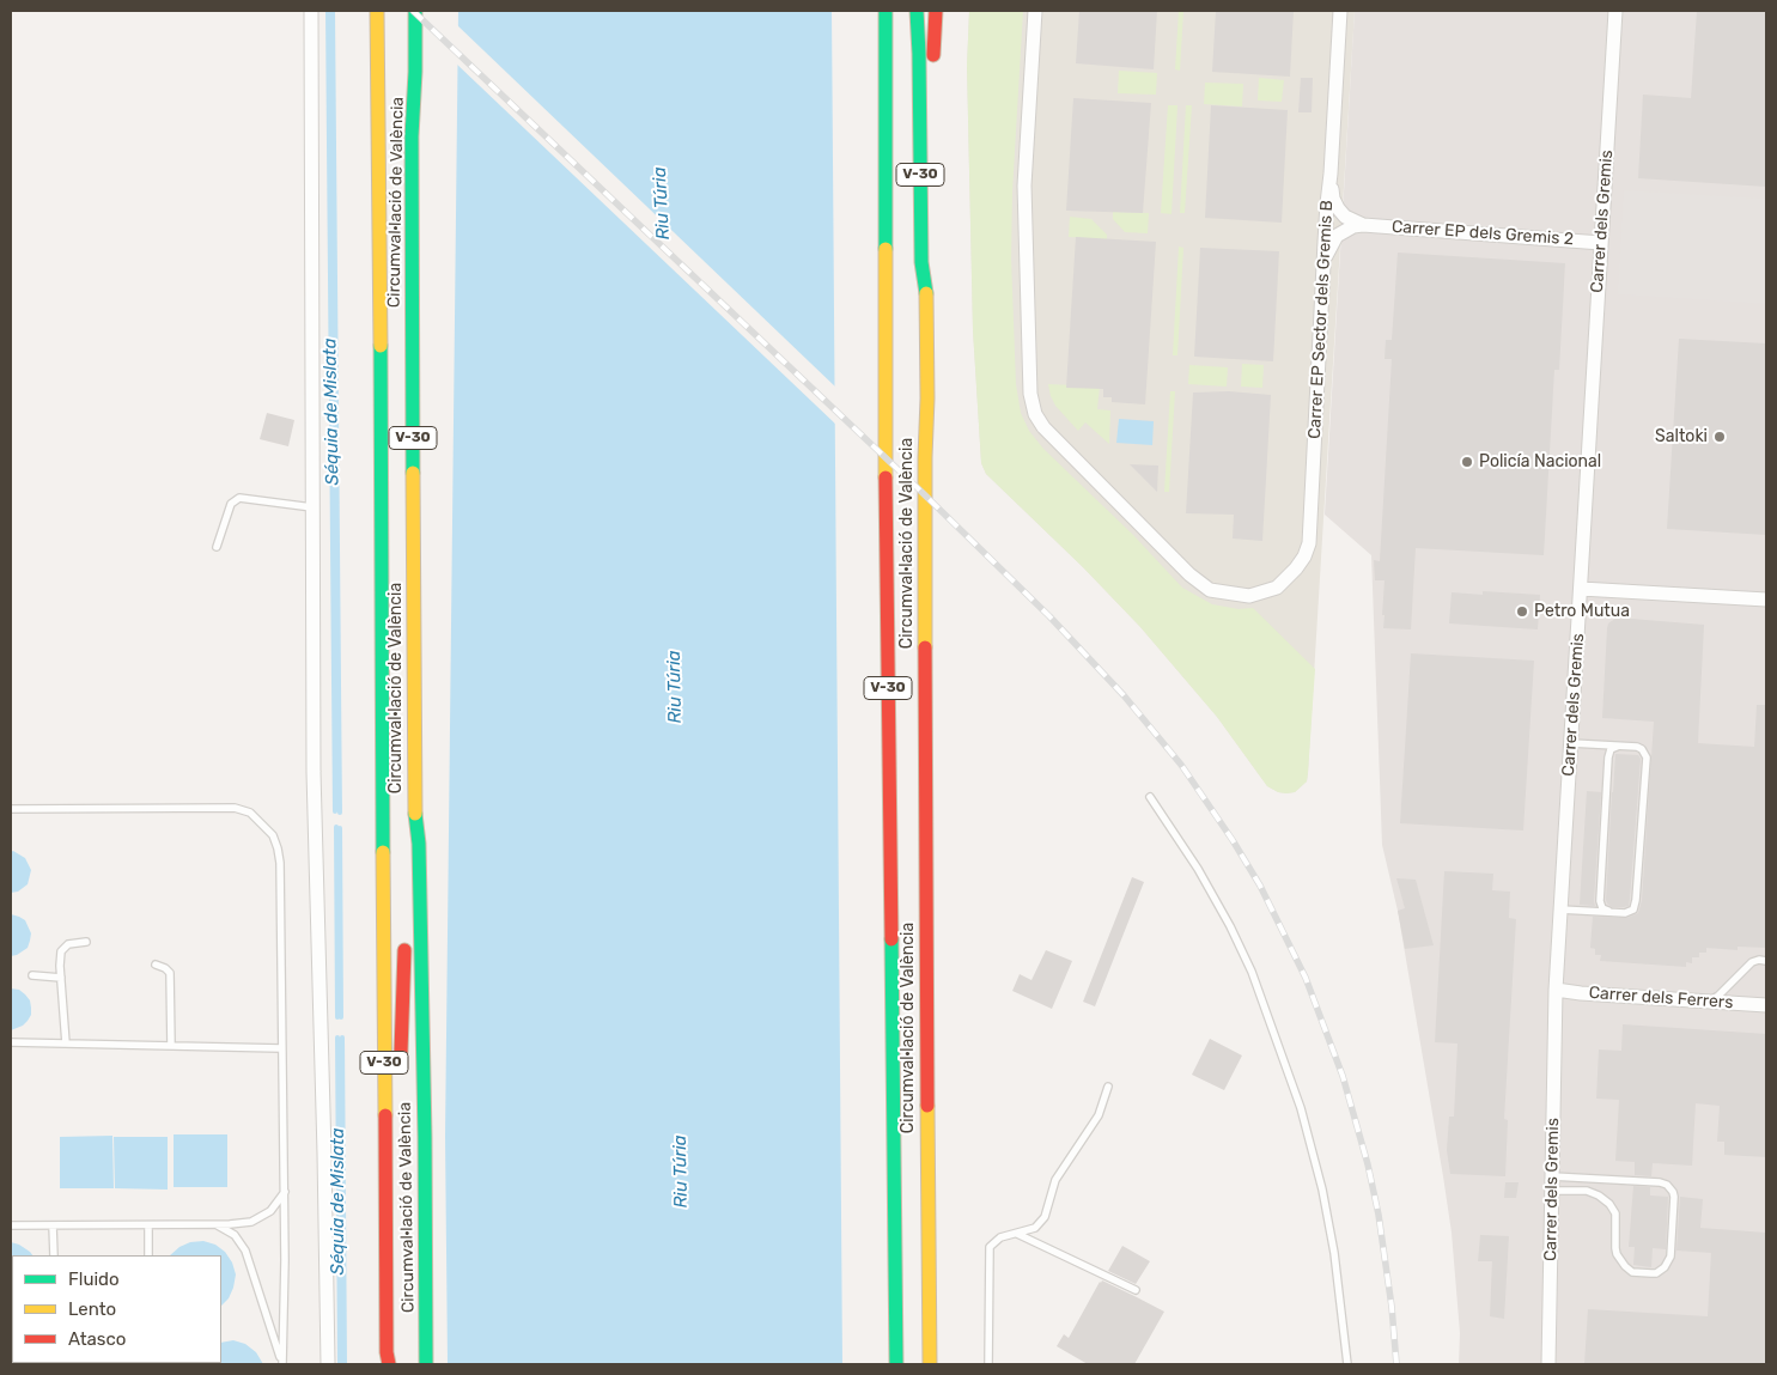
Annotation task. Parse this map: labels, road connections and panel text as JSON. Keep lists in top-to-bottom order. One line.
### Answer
{"streets":{"highway":["V-30","Circumval·lació de València"],"street":["Carrer dels Gremis","Carrer EP dels Gremis 2","Carrer EP Sector dels Gremis B","Carrer dels Ferrers"]},"crossings":[["Carrer dels Gremis","Carrer EP dels Gremis 2"],["Carrer dels Gremis","Carrer dels Ferrers"]],"water":["Riu Túria","Séquia de Mislata"],"places":["Saltoki","Policía Nacional","Petro Mutua"],"legend":["Fluido","Lento","Atasco"]}
